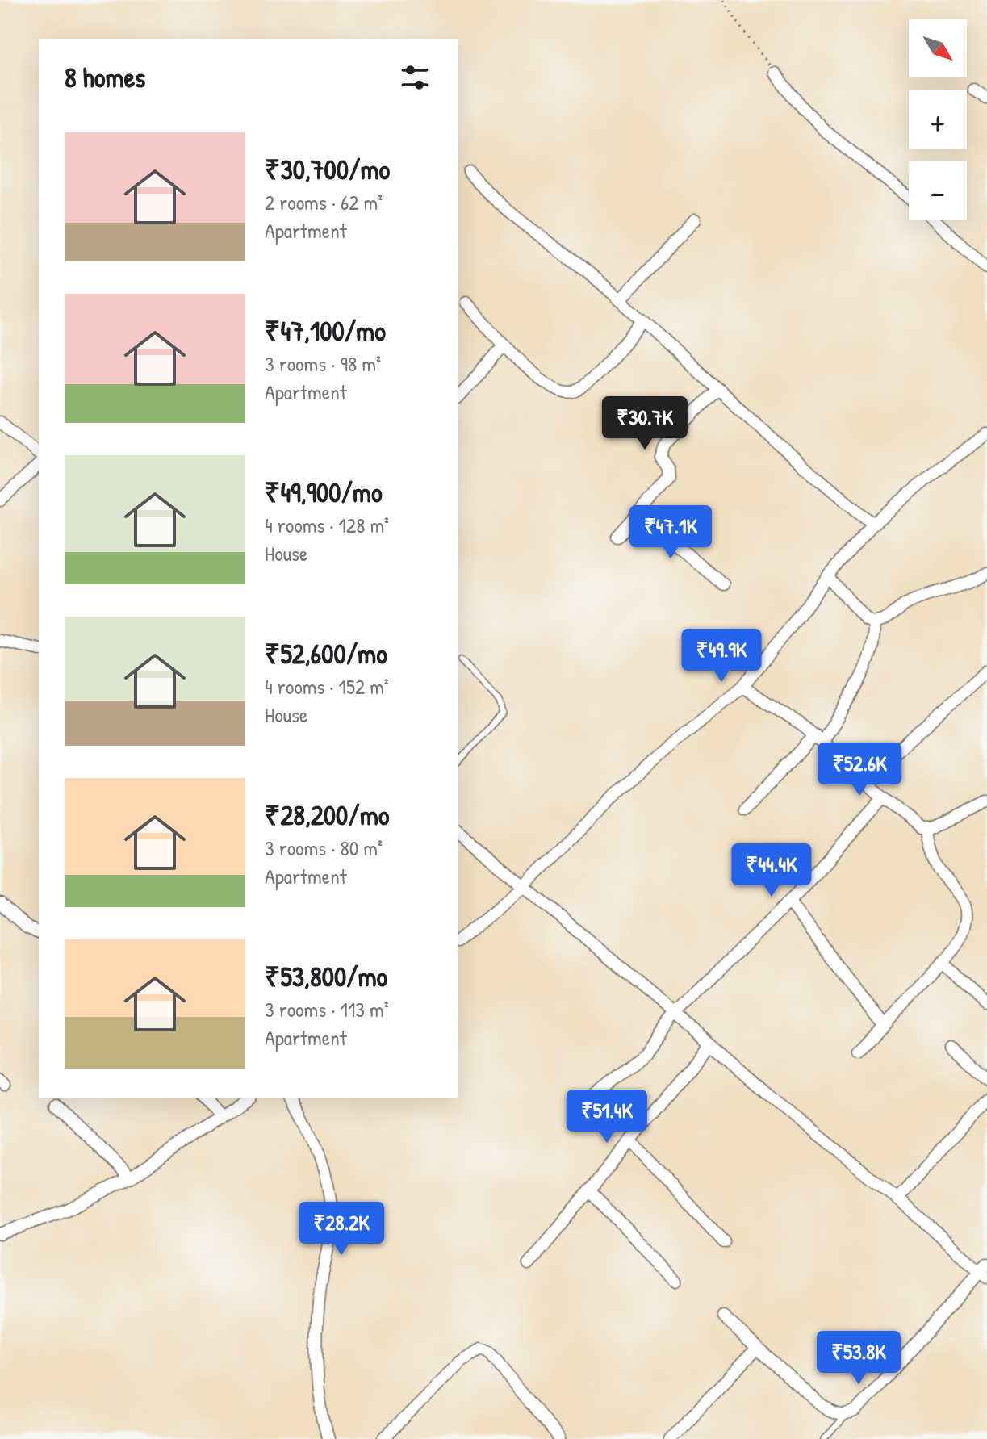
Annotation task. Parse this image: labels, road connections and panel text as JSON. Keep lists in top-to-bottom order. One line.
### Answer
{"north":"bottom right","page":{"map_buttons":["+","−"],"heading":"8 homes","list":[{"name":"₹30,700/mo","note":"2 rooms · 62 m² · Apartment"},{"name":"₹47,100/mo","note":"3 rooms · 98 m² · Apartment"},{"name":"₹49,900/mo","note":"4 rooms · 128 m² · House"},{"name":"₹52,600/mo","note":"4 rooms · 152 m² · House"},{"name":"₹28,200/mo","note":"3 rooms · 80 m² · Apartment"},{"name":"₹53,800/mo","note":"3 rooms · 113 m² · Apartment"}],"price":["₹30.7K","₹47.1K","₹49.9K","₹52.6K","₹44.4K","₹51.4K","₹28.2K","₹53.8K"]}}
